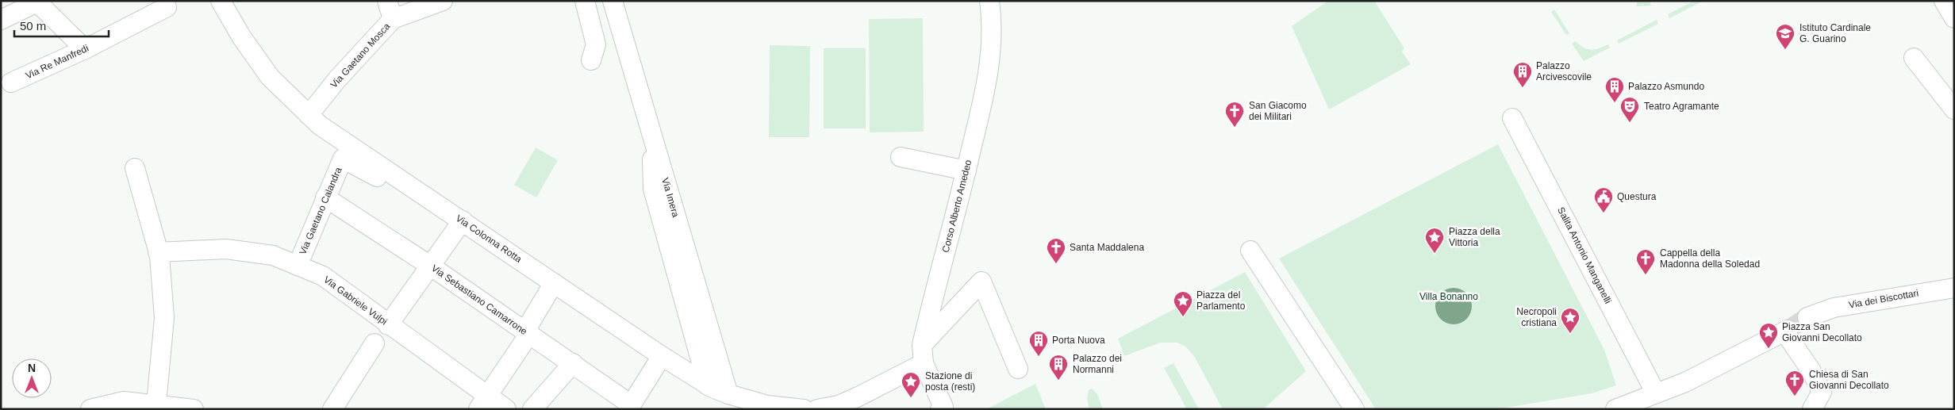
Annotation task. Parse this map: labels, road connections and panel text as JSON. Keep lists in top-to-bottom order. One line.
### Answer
{"streets":{"street":["Via Gaetano Mosca","Via Re Manfredi","Via Imera","Corso Alberto Amedeo","Via Gaetano Calandra","Via Colonna Rotta","Salita Antonio Manganelli","Via dei Biscottari","Via Sebastiano Camarrone","Via Gabriele Vulpi"]},"crossings":[["Via Gaetano Mosca","Via Colonna Rotta"],["Via Imera","Via Colonna Rotta"],["Via Gaetano Calandra","Via Colonna Rotta"],["Via Gaetano Calandra","Via Sebastiano Camarrone"],["Via Gaetano Calandra","Via Gabriele Vulpi"]],"parks":["Villa Bonanno"],"places":{"school or university":["Istituto Cardinale G. Guarino"],"building":["Palazzo Arcivescovile","Palazzo Asmundo","Porta Nuova","Palazzo dei Normanni"],"theatre":["Teatro Agramante"],"church":["San Giacomo dei Militari","Santa Maddalena","Cappella della Madonna della Soledad","Chiesa di San Giovanni Decollato"],"public building":["Questura"],"place":["Piazza della Vittoria","Piazza del Parlamento","Necropoli cristiana","Piazza San Giovanni Decollato","Stazione di posta (resti)"]},"scale_bar":"50 m","north":"top"}
